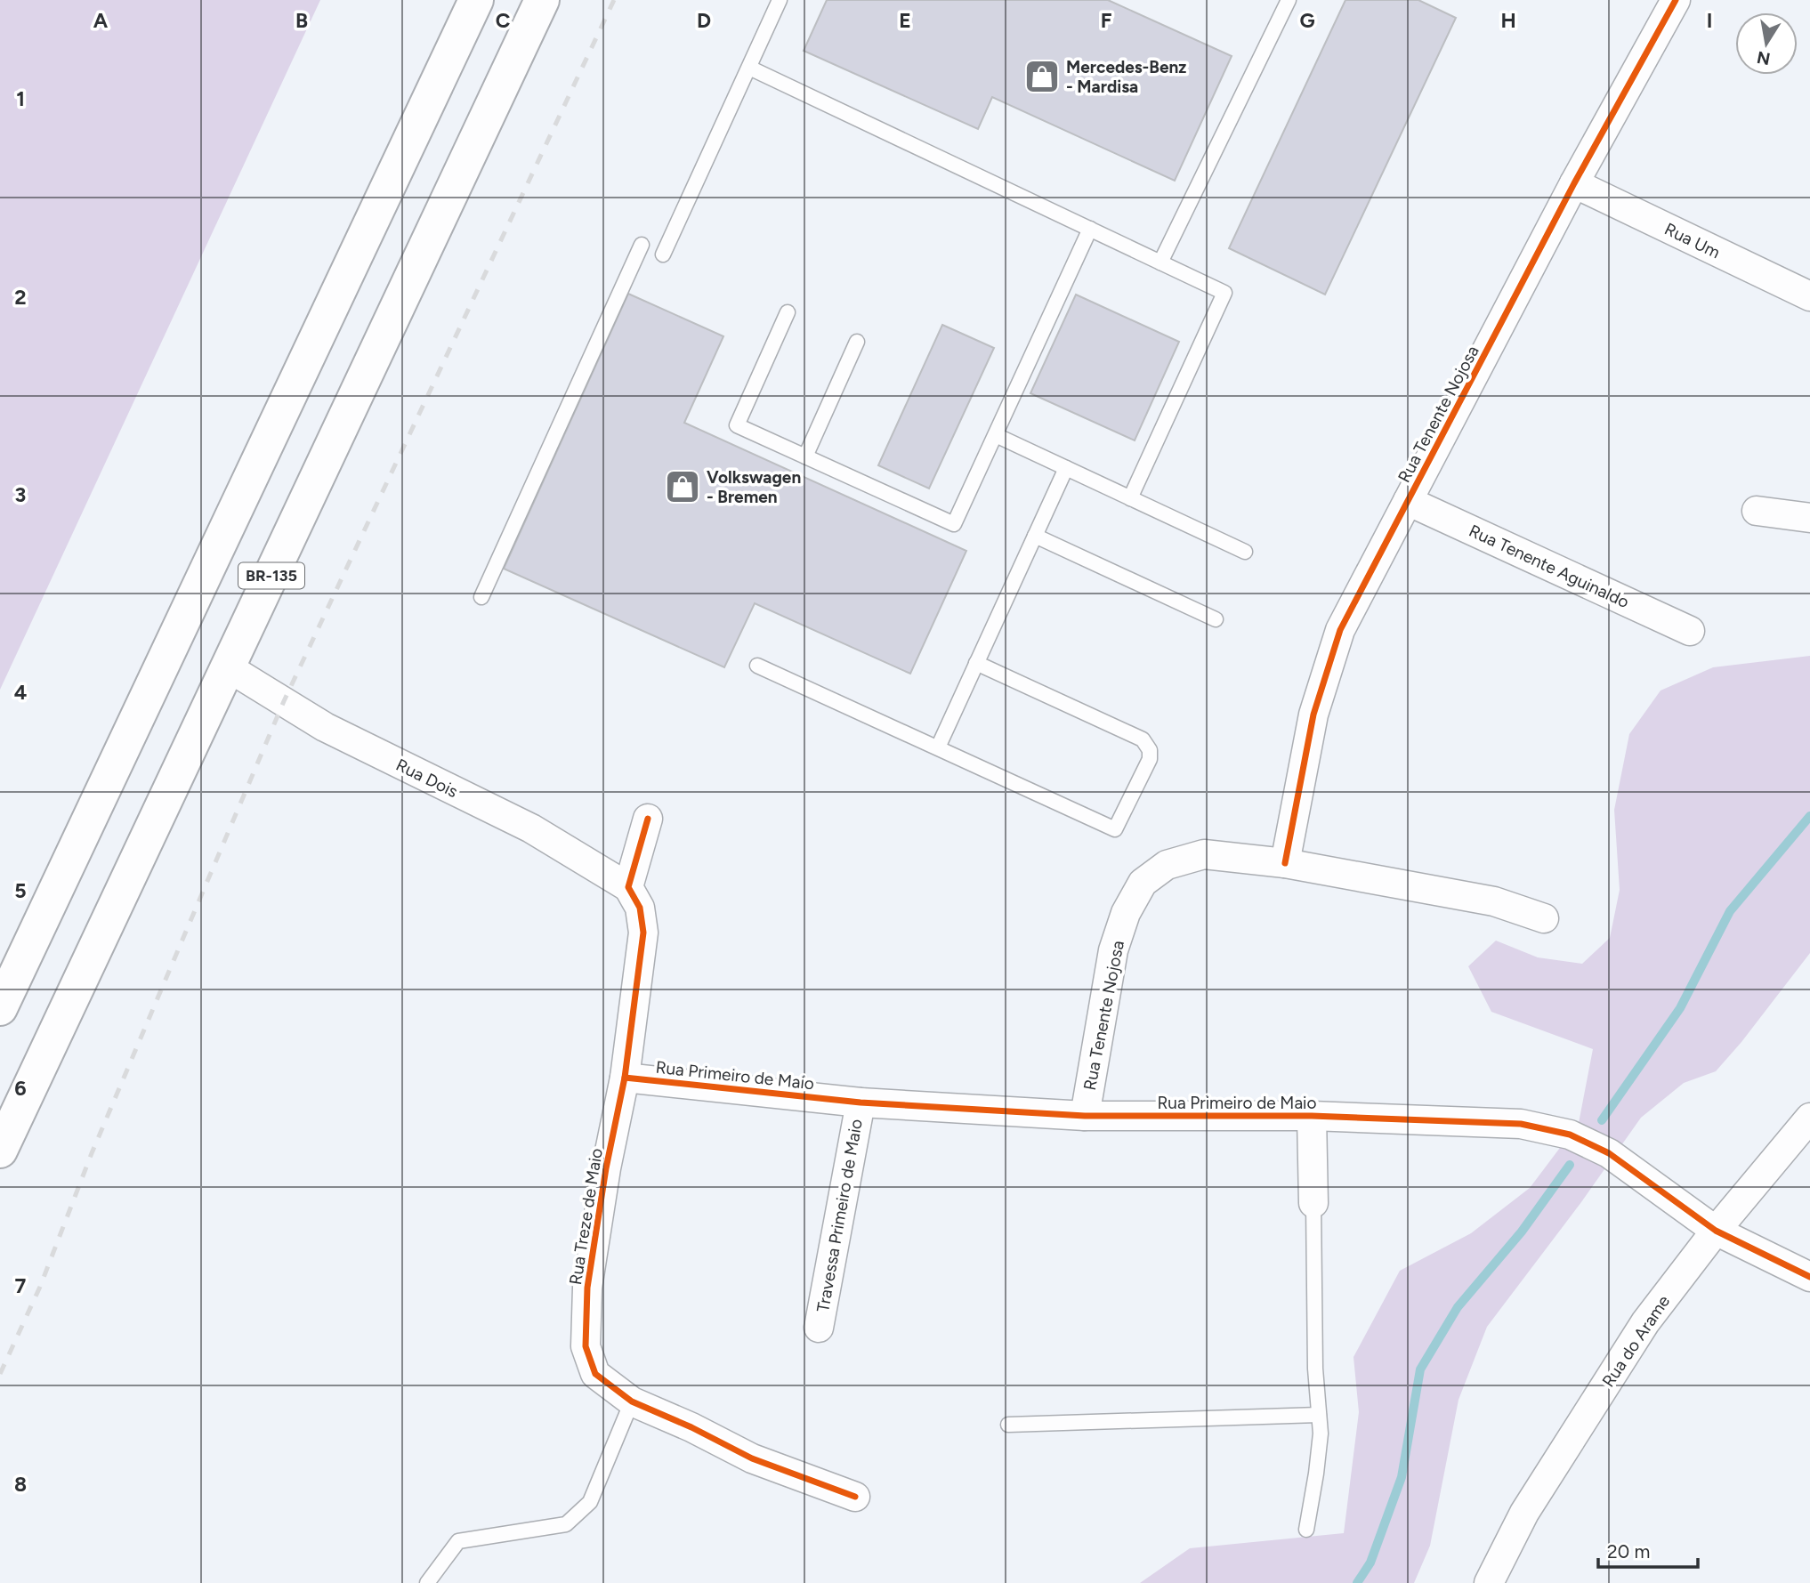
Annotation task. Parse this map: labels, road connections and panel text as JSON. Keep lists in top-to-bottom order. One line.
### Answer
{"streets":{"highway":["BR-135"],"street":["Rua Um","Rua Tenente Nojosa","Rua Tenente Aguinaldo","Rua Dois","Rua Primeiro de Maio","Travessa Primeiro de Maio","Rua Treze de Maio","Rua do Arame"]},"crossings":[["Rua Um","Rua Tenente Nojosa"],["Rua Tenente Nojosa","Rua Tenente Aguinaldo"],["Rua Tenente Nojosa","Rua Primeiro de Maio"],["BR-135","Rua Dois"],["Rua Dois","Rua Treze de Maio"],["Rua Primeiro de Maio","Travessa Primeiro de Maio"],["Rua Primeiro de Maio","Rua Treze de Maio"],["Rua Primeiro de Maio","Rua do Arame"]],"places":{"shop":["Mercedes-Benz - Mardisa","Volkswagen - Bremen"]},"scale_bar":"20 m","north":"bottom","grid":{"columns":["A","B","C","D","E","F","G","H","I"],"rows":["1","2","3","4","5","6","7","8"]}}
